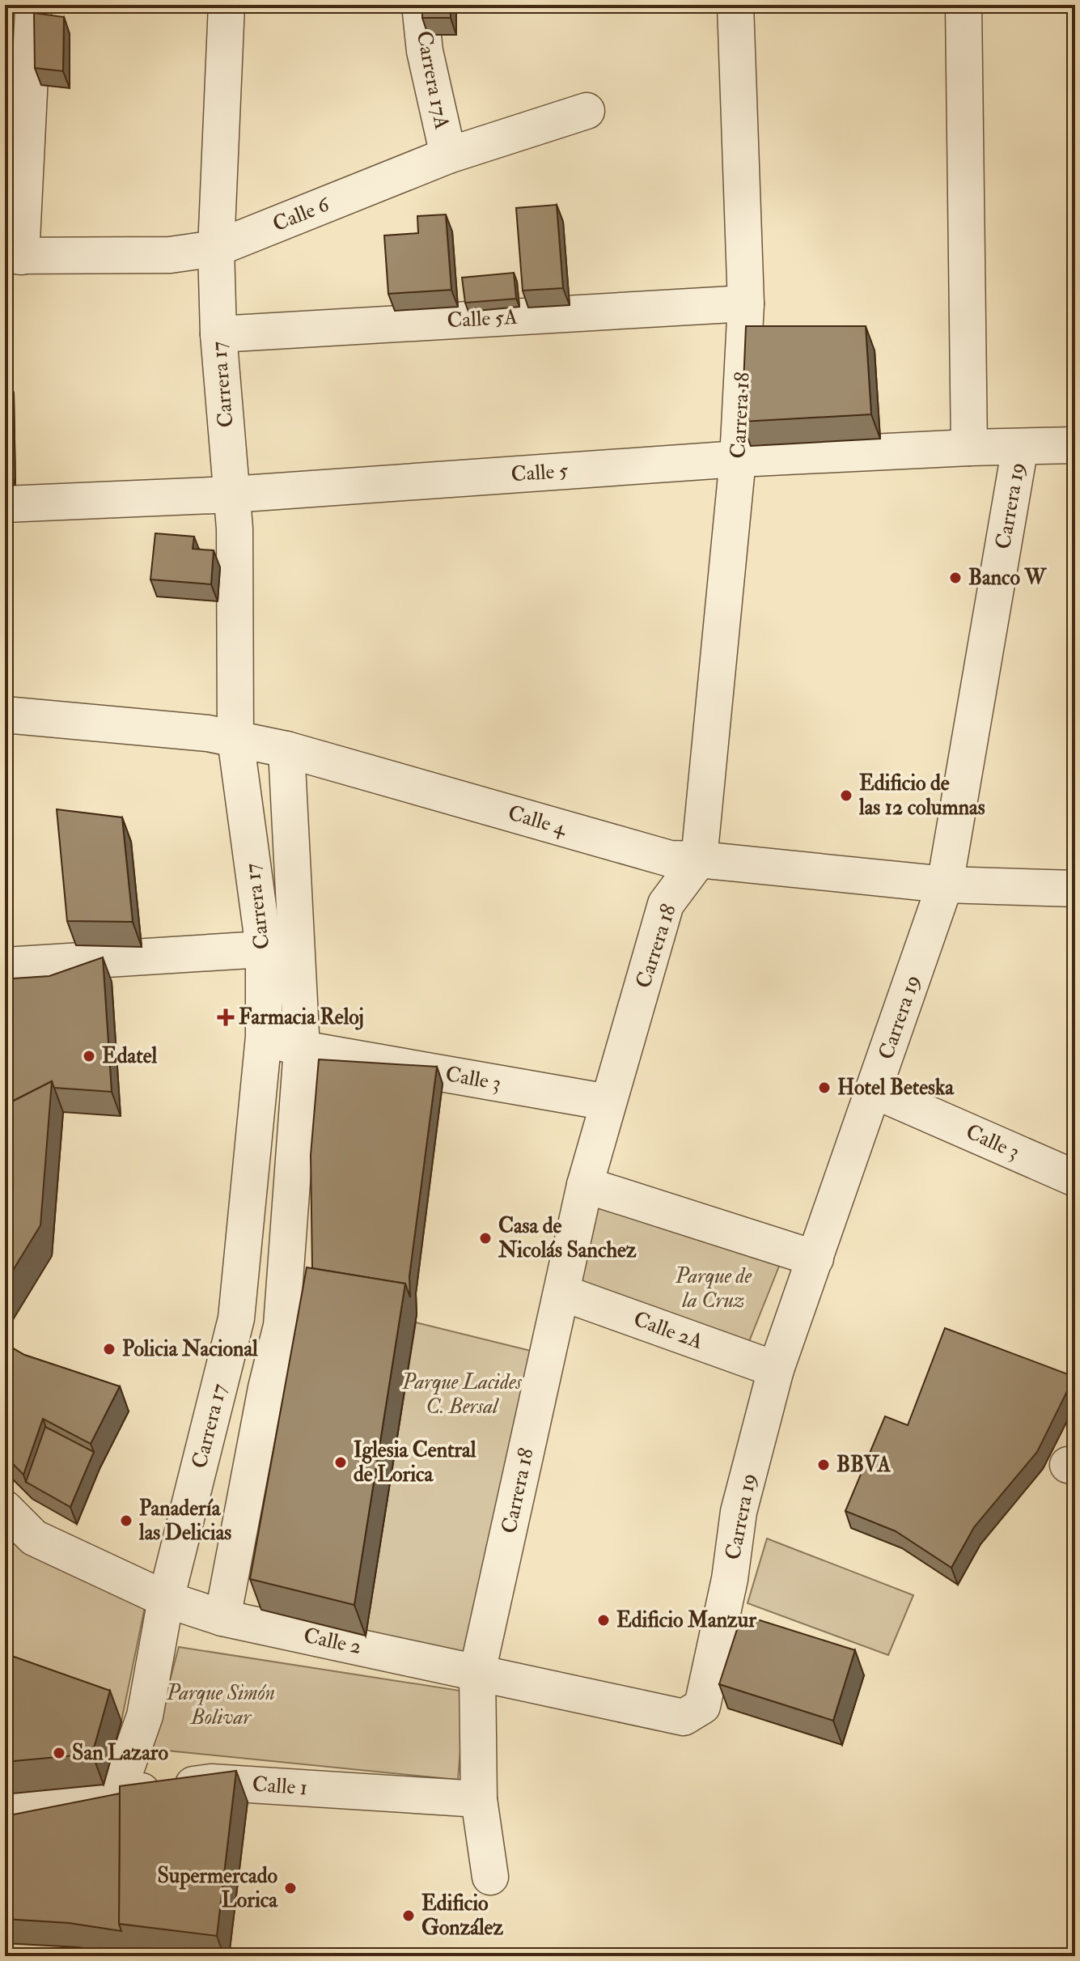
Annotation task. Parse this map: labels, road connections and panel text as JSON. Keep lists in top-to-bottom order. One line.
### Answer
{"streets":{"street":["Carrera 17A","Calle 6","Calle 5A","Carrera 17","Carrera 18","Calle 5","Carrera 19","Calle 4","Calle 3","Calle 2A","Calle 2","Calle 1"]},"crossings":[["Carrera 17A","Calle 6"],["Calle 6","Carrera 17"],["Calle 5A","Carrera 17"],["Calle 5A","Carrera 18"],["Carrera 17","Calle 5"],["Carrera 17","Calle 4"],["Carrera 17","Calle 3"],["Carrera 17","Calle 2"],["Carrera 17","Calle 1"],["Carrera 18","Calle 5"],["Carrera 18","Calle 4"],["Carrera 18","Calle 3"],["Carrera 18","Calle 2A"],["Carrera 18","Calle 2"],["Carrera 18","Calle 1"],["Calle 5","Carrera 19"],["Carrera 19","Calle 4"],["Carrera 19","Calle 3"],["Carrera 19","Calle 2A"],["Carrera 19","Calle 2"]],"parks":["Parque de la Cruz","Parque Lacides C. Bersal","Parque Simón Bolivar"],"places":{"other":["Banco W","Edificio de las 12 columnas","Edatel","Hotel Beteska","Casa de Nicolás Sanchez","Policia Nacional","Iglesia Central de Lorica","BBVA","Panadería las Delicias","Edificio Manzur","San Lazaro","Supermercado Lorica","Edificio González"],"health":["Farmacia Reloj"]}}
